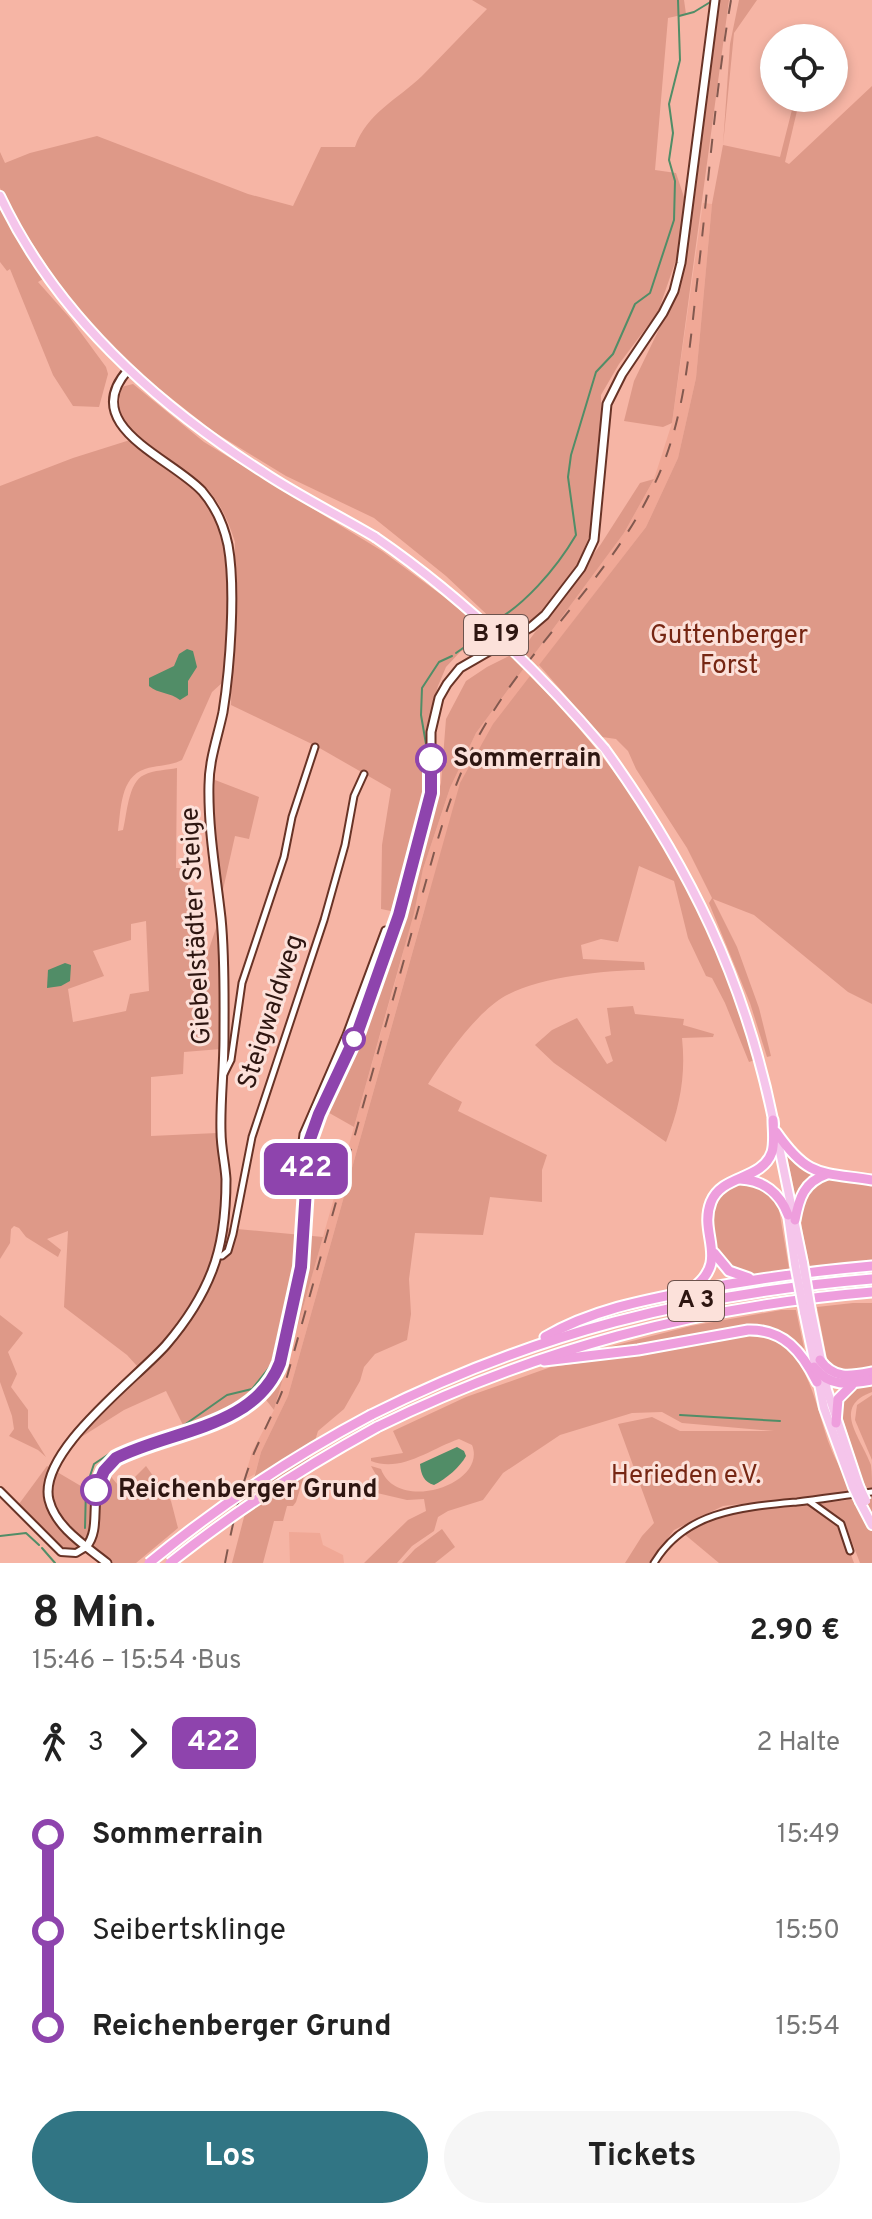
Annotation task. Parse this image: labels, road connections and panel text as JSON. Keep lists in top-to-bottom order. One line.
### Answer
{"streets":{"highway":["B 19","A 3"],"main road":["Giebelstädter Steige"],"street":["Steigwaldweg"]},"crossings":[["B 19","Giebelstädter Steige"],["Giebelstädter Steige","Steigwaldweg"]],"parks":["Guttenberger Forst","Herieden e.V."],"places":["Sommerrain","Reichenberger Grund"],"lines":["bus line 422"],"page":{"on_map":"422","heading":["8 Min.","15:46 – 15:54 · Bus","2.90 €"],"legs":["3","422","2 Halte"],"list":[{"name":"Sommerrain","value":"15:49"},{"name":"Seibertsklinge","value":"15:50"},{"name":"Reichenberger Grund","value":"15:54"}],"buttons":["Los","Tickets"]}}
